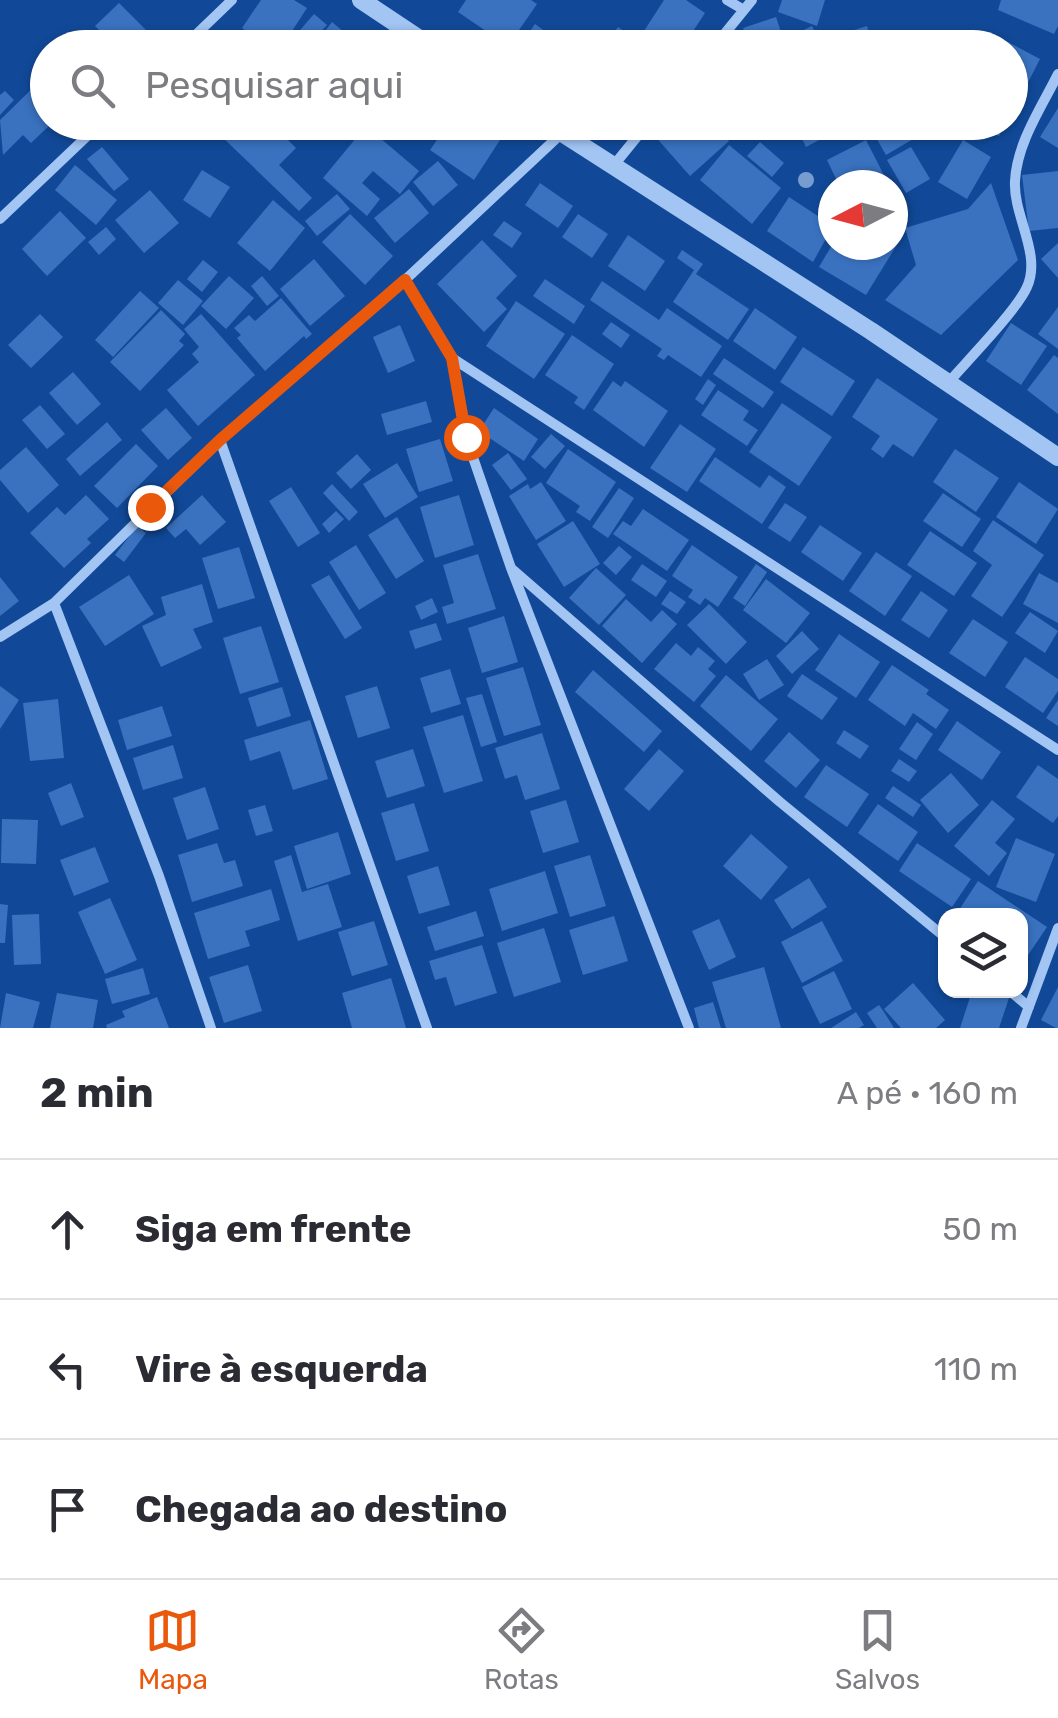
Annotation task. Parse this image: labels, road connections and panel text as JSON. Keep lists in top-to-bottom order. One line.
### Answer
{"north":"left","page":{"search":"Pesquisar aqui","heading":["2 min","A pé · 160 m"],"list":[["Siga em frente","50 m"],["Vire à esquerda","110 m"],"Chegada ao destino"],"nav":["Mapa","Rotas","Salvos"]}}
